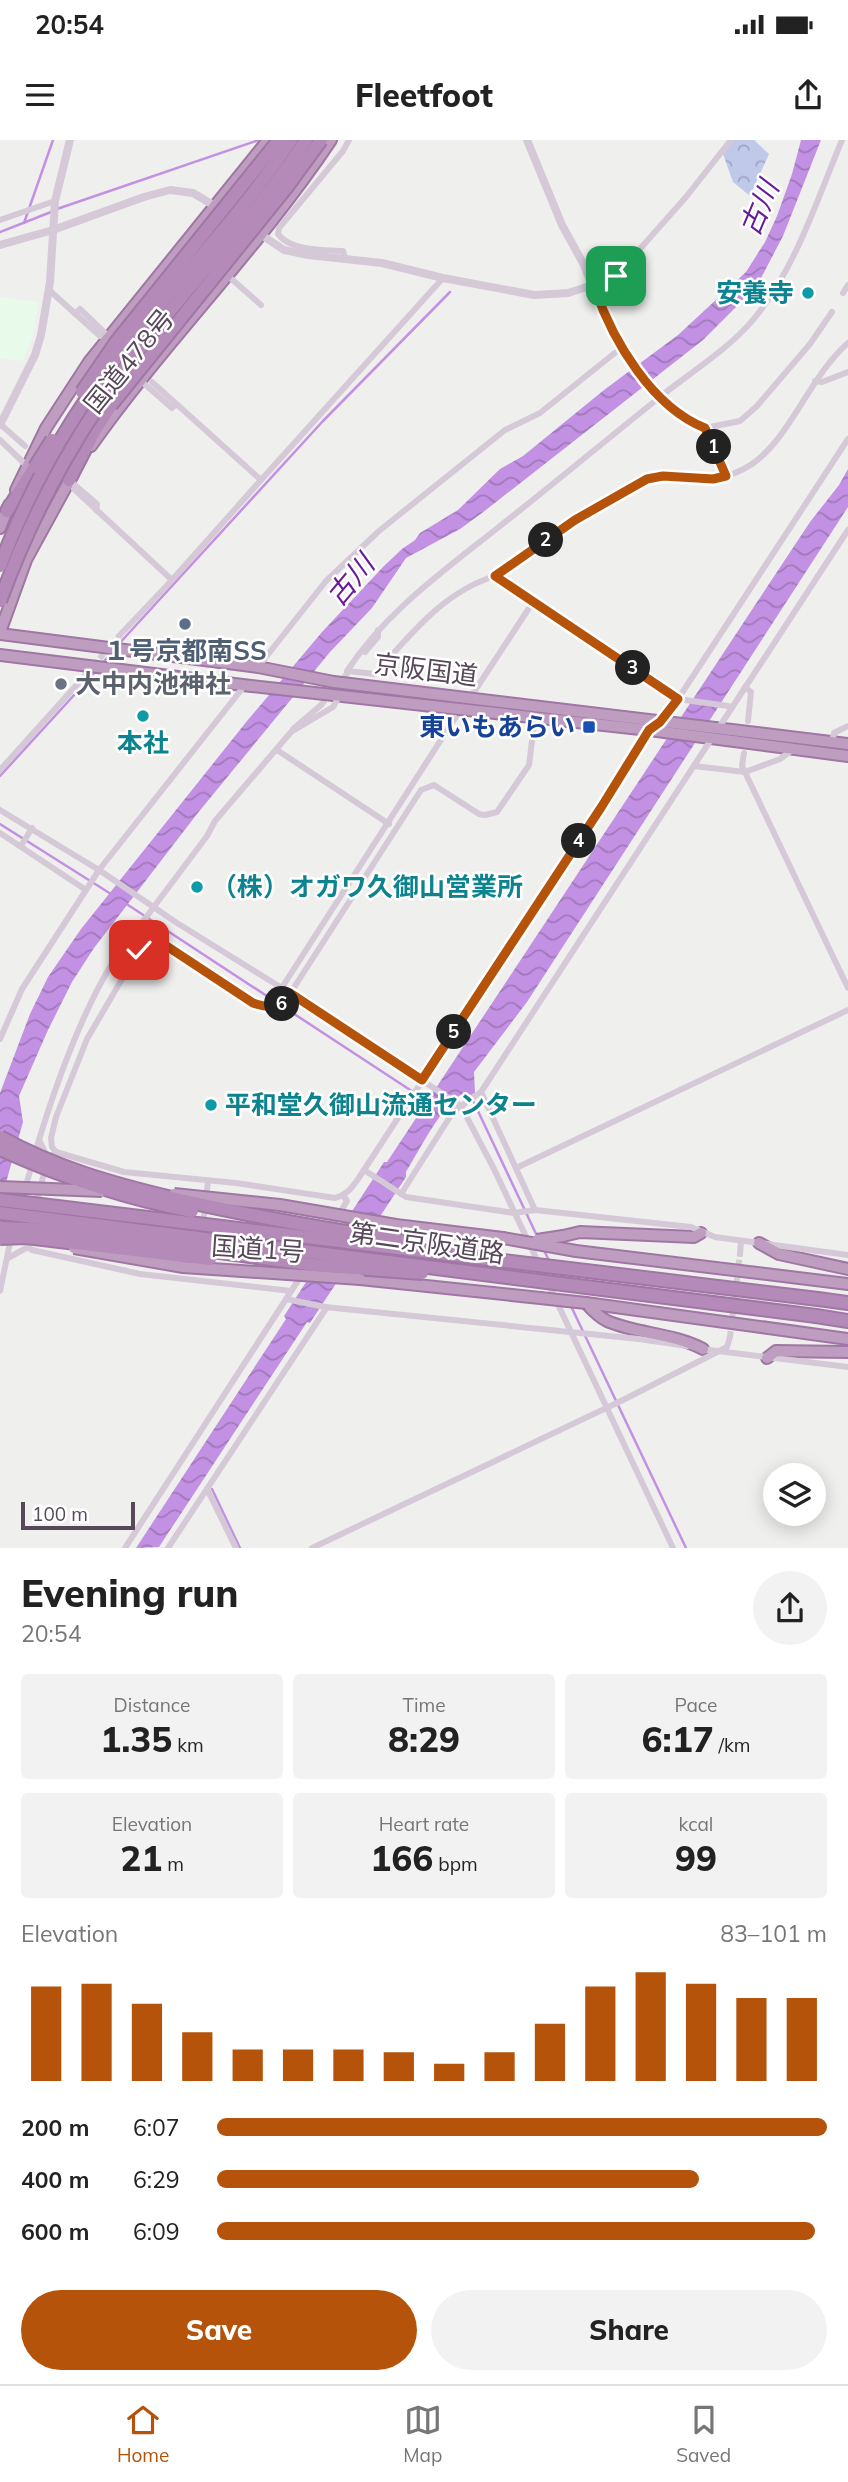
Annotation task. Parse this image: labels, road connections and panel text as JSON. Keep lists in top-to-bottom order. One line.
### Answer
{"streets":{"highway":["国道478号","京阪国道","第二京阪道路","国道1号"]},"crossings":[["国道478号","京阪国道"]],"water":["古川"],"places":{"other":["安養寺","１号京都南SS","大中内池神社","本社","（株）オガワ久御山営業所","平和堂久御山流通センター"],"transit":["東いもあらい"]},"scale_bar":"100 m","page":{"status":"20:54","header":"Fleetfoot","pins":["1","2","3","4","6","5"],"scale":"100 m","heading":["Evening run","20:54"],"stats":[["Distance","1.35 km"],["Time","8:29"],["Pace","6:17 /km"],["Elevation","21 m"],["Heart rate","166 bpm"],["kcal","99"]],"chart":["Elevation","83–101 m"],"list":[{"name":"200 m","note":"6:07"},{"name":"400 m","note":"6:29"},{"name":"600 m","note":"6:09"}],"buttons":["Save","Share"],"tabs":["Home","Map","Saved"]}}
